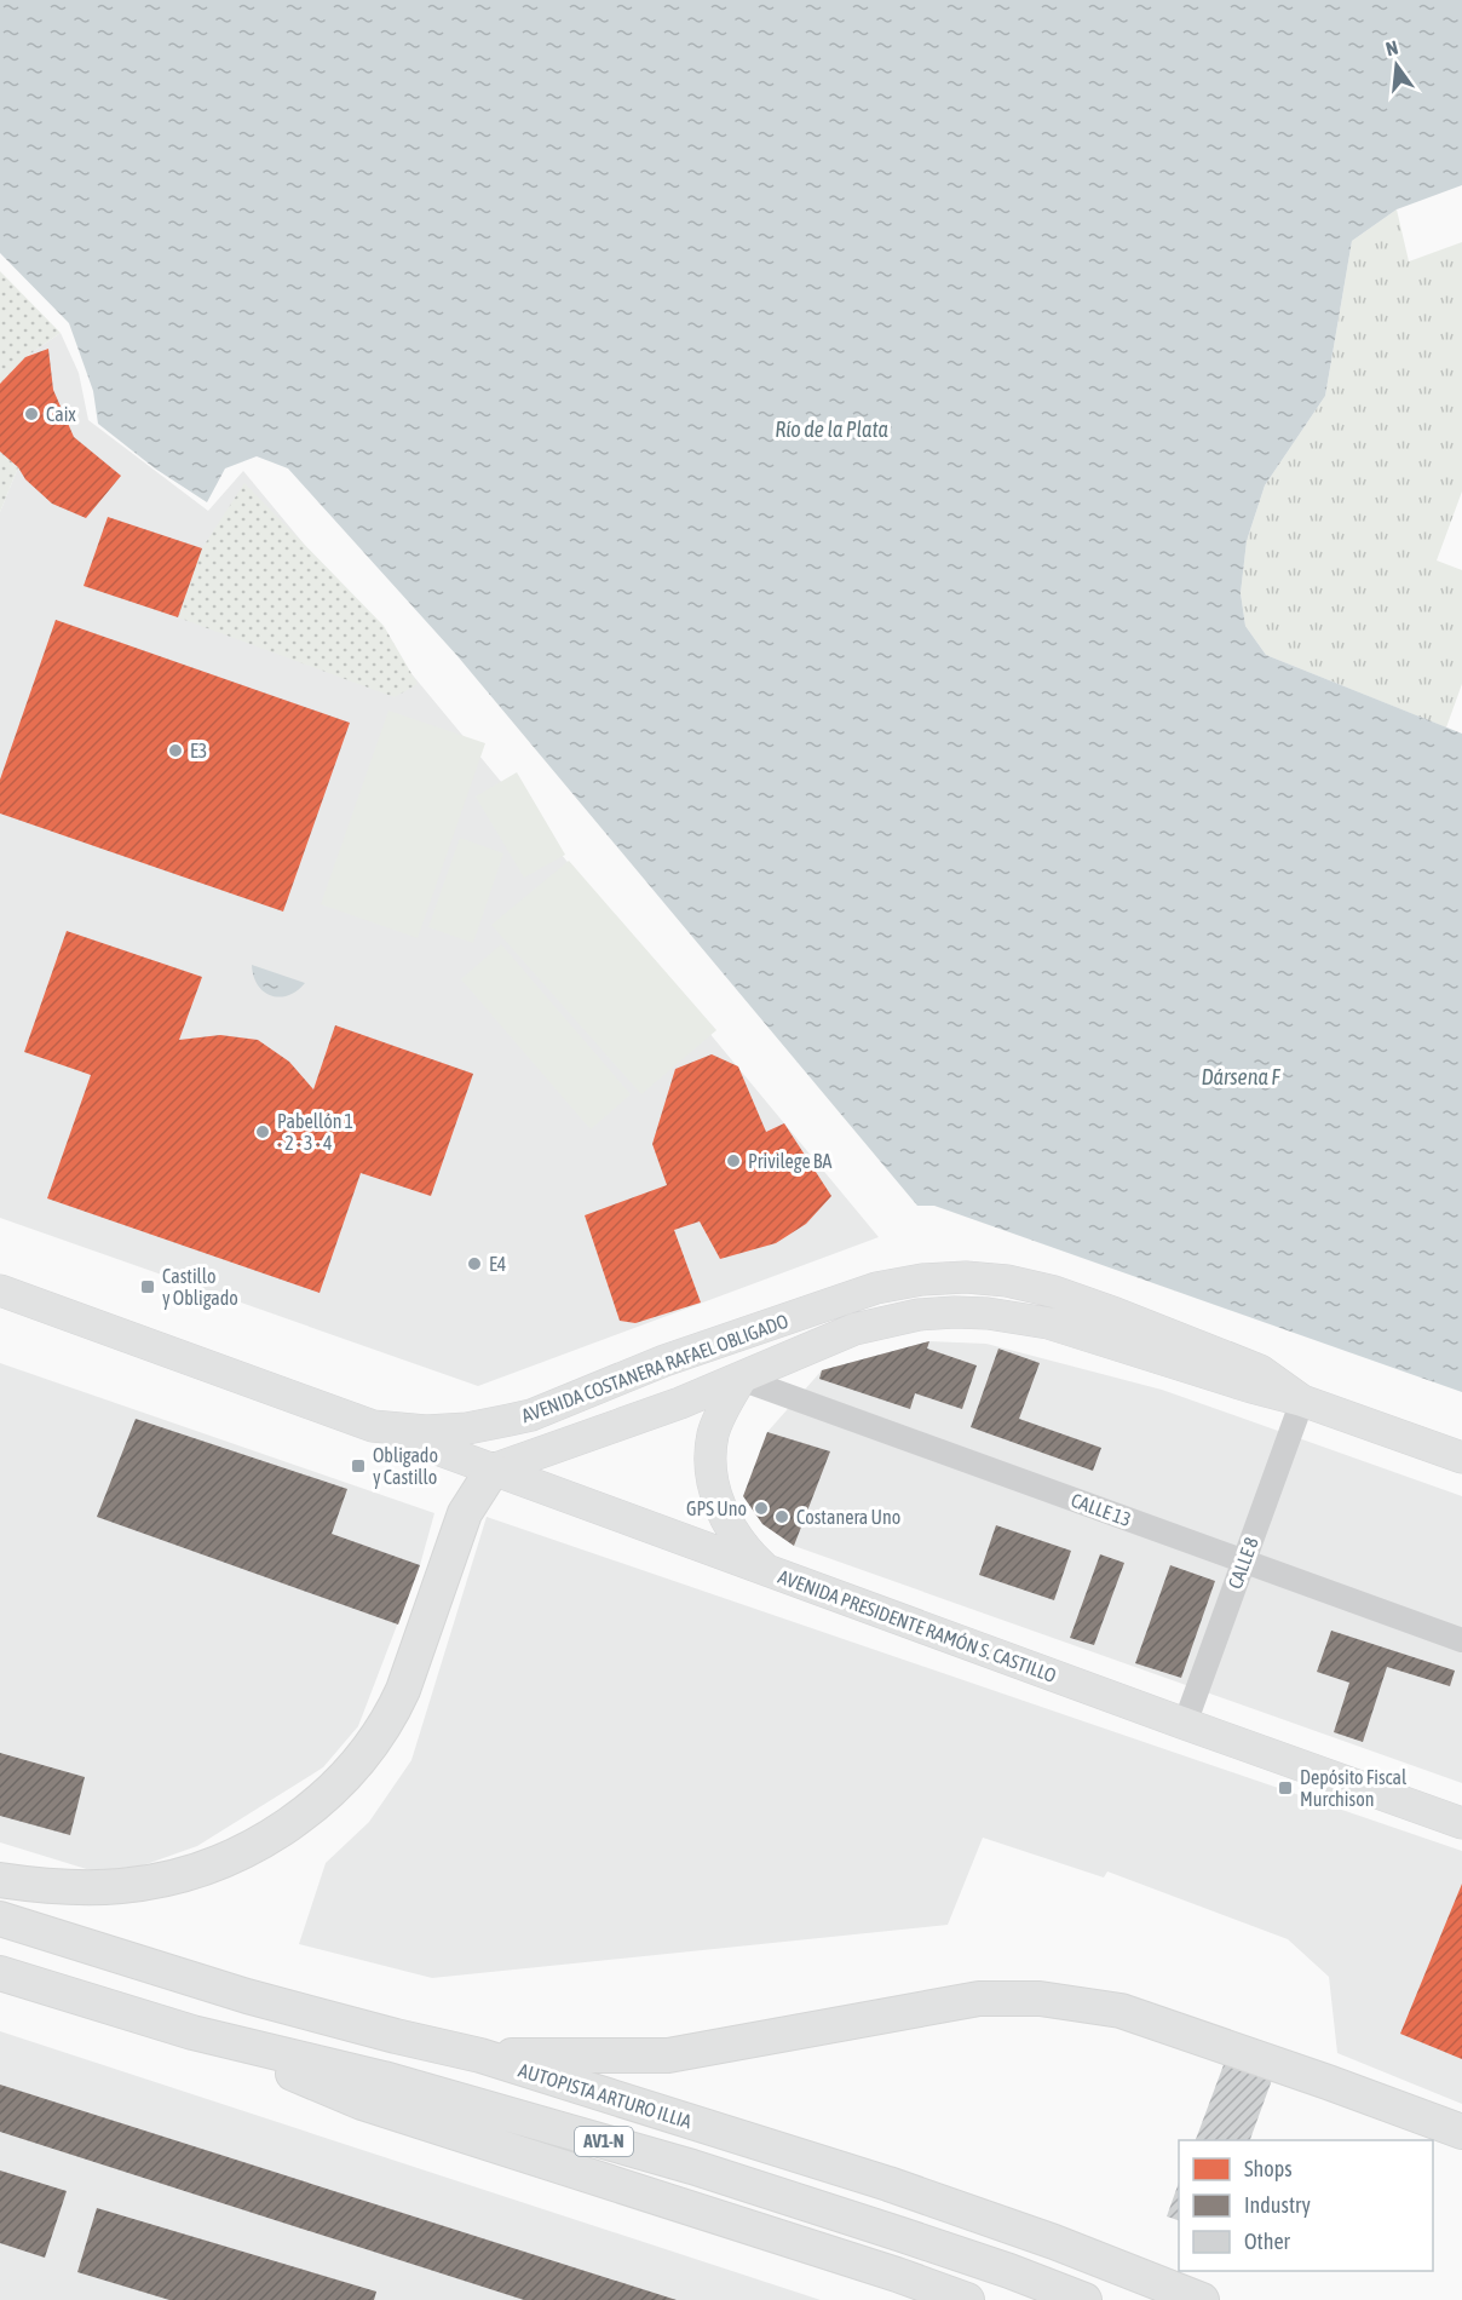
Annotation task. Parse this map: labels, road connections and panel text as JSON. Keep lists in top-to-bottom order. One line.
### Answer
{"streets":{"highway":["AUTOPISTA ARTURO ILLIA","AV1-N"],"main road":["AVENIDA COSTANERA RAFAEL OBLIGADO","AVENIDA PRESIDENTE RAMÓN S. CASTILLO"],"street":["CALLE 13","CALLE 8"]},"crossings":[["AVENIDA COSTANERA RAFAEL OBLIGADO","CALLE 13"],["AVENIDA COSTANERA RAFAEL OBLIGADO","CALLE 8"],["AVENIDA COSTANERA RAFAEL OBLIGADO","AVENIDA PRESIDENTE RAMÓN S. CASTILLO"],["CALLE 13","CALLE 8"],["CALLE 8","AVENIDA PRESIDENTE RAMÓN S. CASTILLO"]],"water":["Río de la Plata","Dársena F"],"places":{"other":["Caix","E3","Pabellón 1 - 2 - 3 - 4","Privilege BA","E4","GPS Uno","Costanera Uno"],"transit":["Castillo y Obligado","Obligado y Castillo","Depósito Fiscal Murchison"]},"legend":["Shops","Industry","Other"],"north":"top"}
